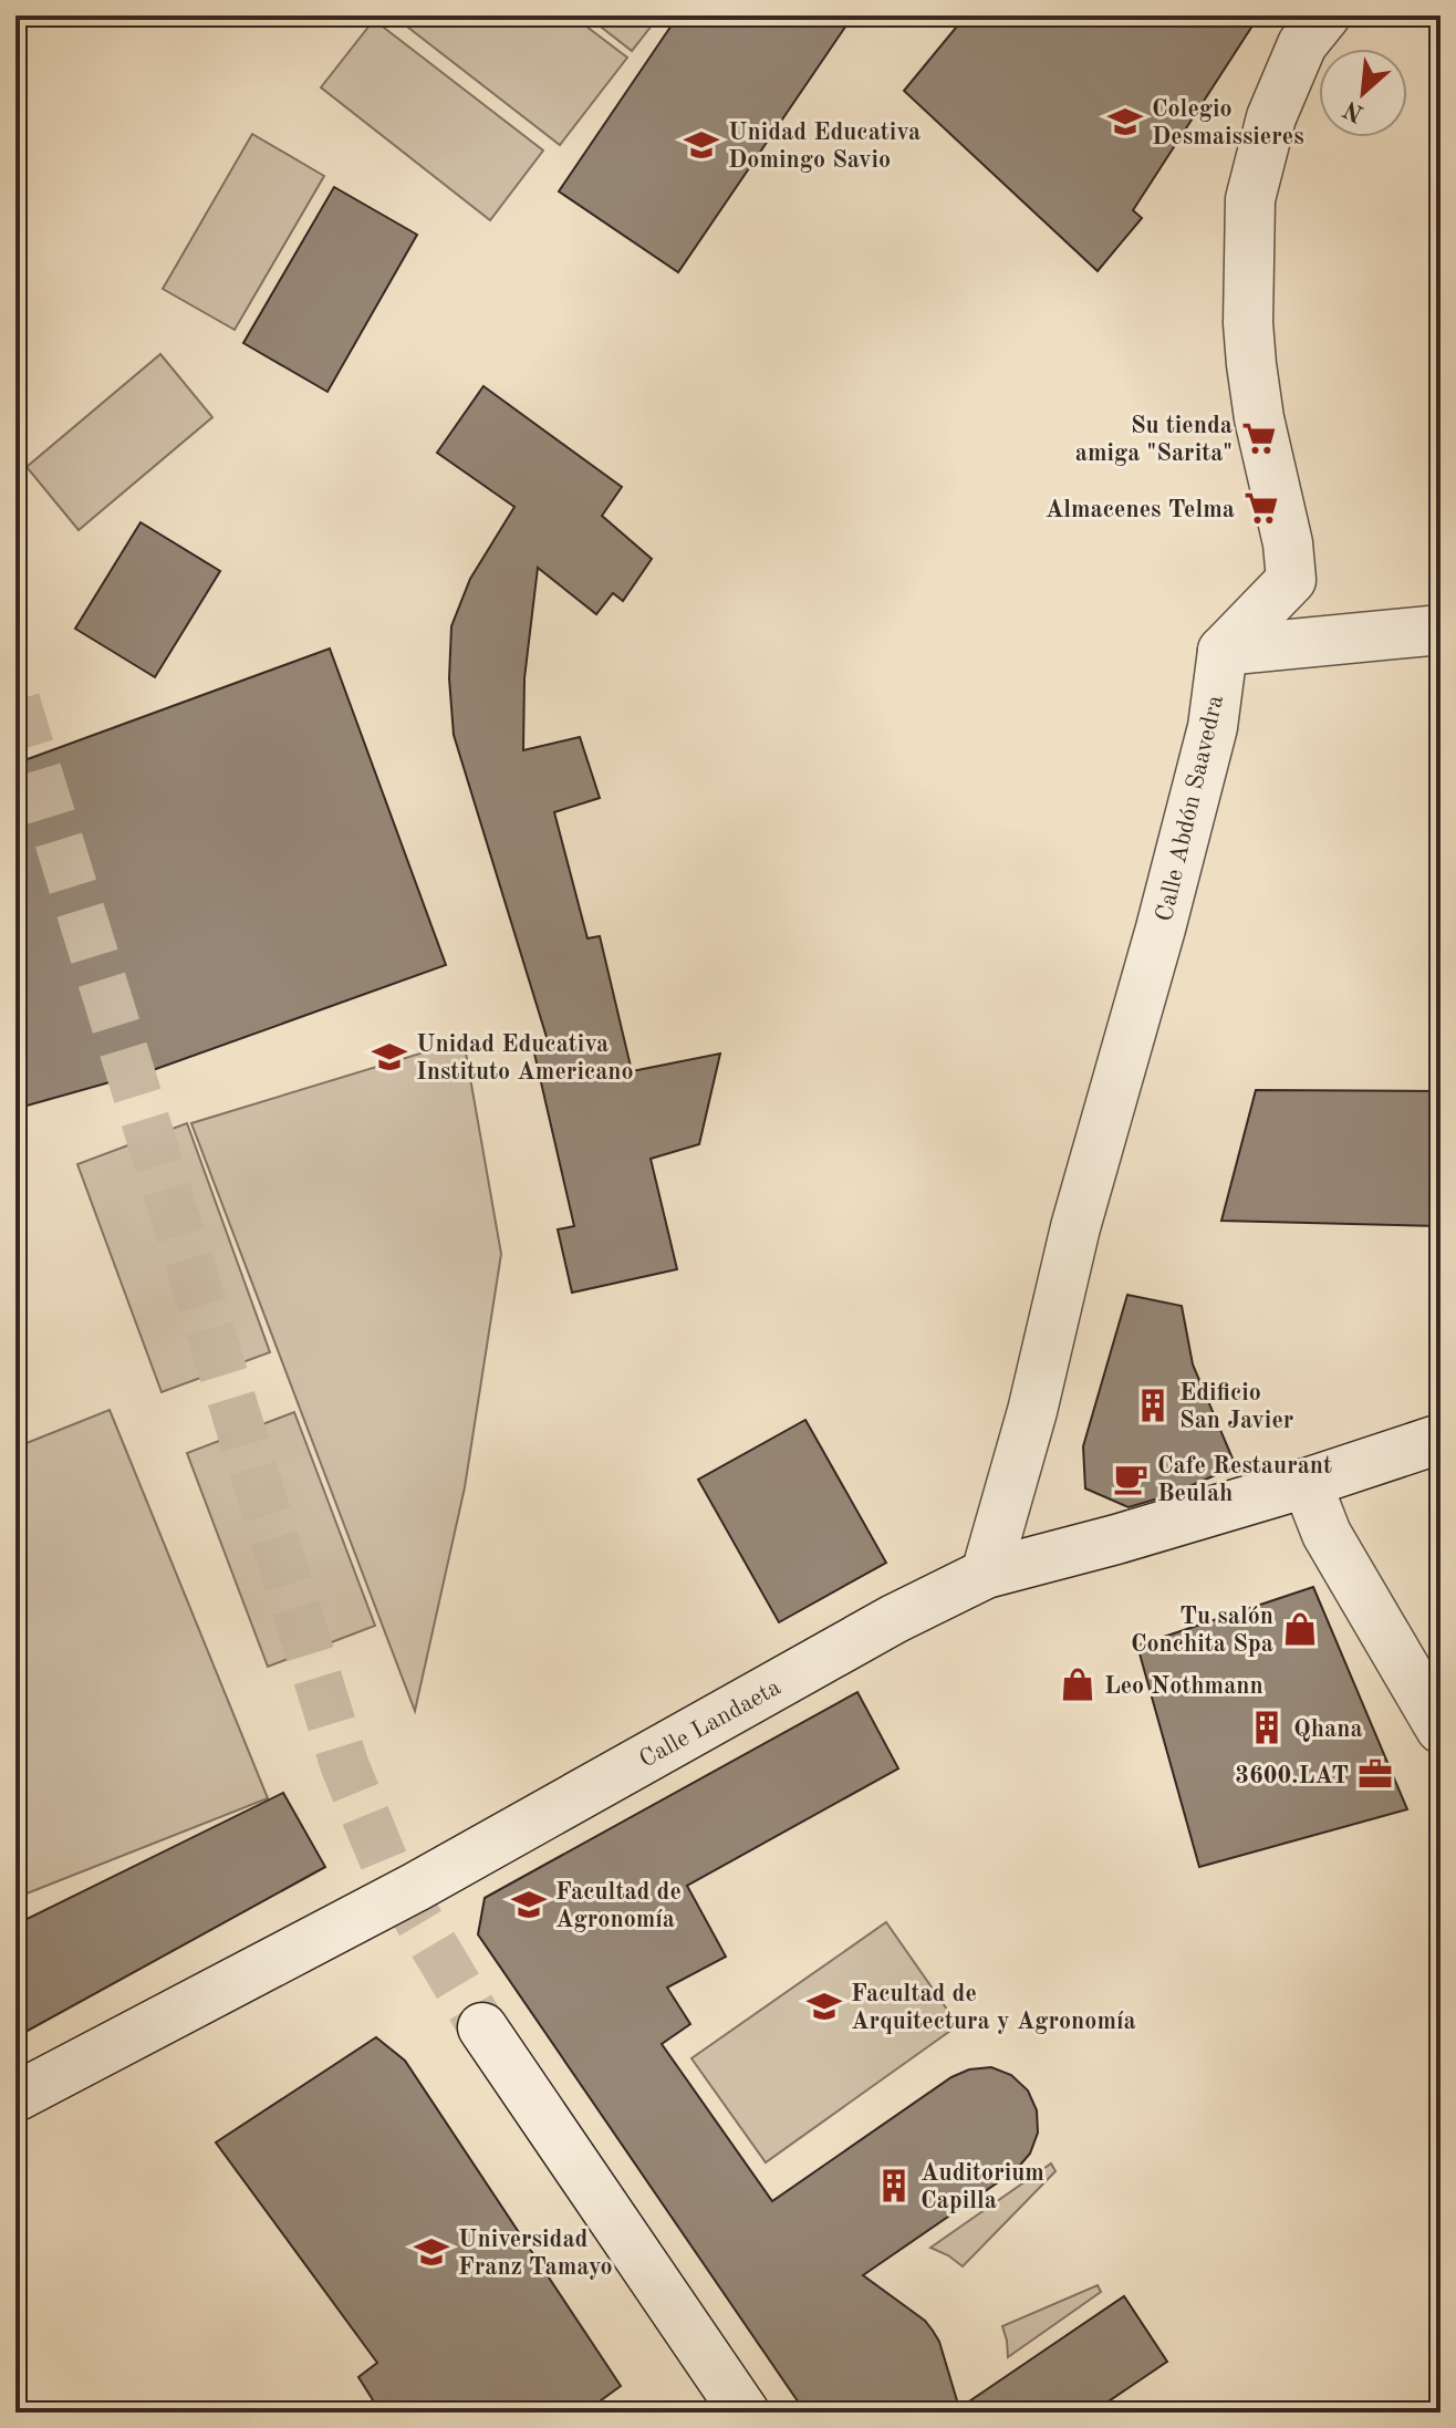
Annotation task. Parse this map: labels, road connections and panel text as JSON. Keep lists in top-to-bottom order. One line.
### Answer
{"streets":{"street":["Calle Abdón Saavedra","Calle Landaeta"]},"crossings":[["Calle Abdón Saavedra","Calle Landaeta"]],"places":{"school or university":["Colegio Desmaissieres","Unidad Educativa Domingo Savio","Unidad Educativa Instituto Americano","Facultad de Agronomía","Facultad de Arquitectura y Agronomía","Universidad Franz Tamayo"],"supermarket":["Su tienda amiga \"Sarita\"","Almacenes Telma"],"building":["Edificio San Javier","Qhana","Auditorium Capilla"],"cafe":["Cafe Restaurant Beulah"],"shop":["Tu salón Conchita Spa","Leo Nothmann"],"office":["3600.LAT"]},"north":"bottom left"}
